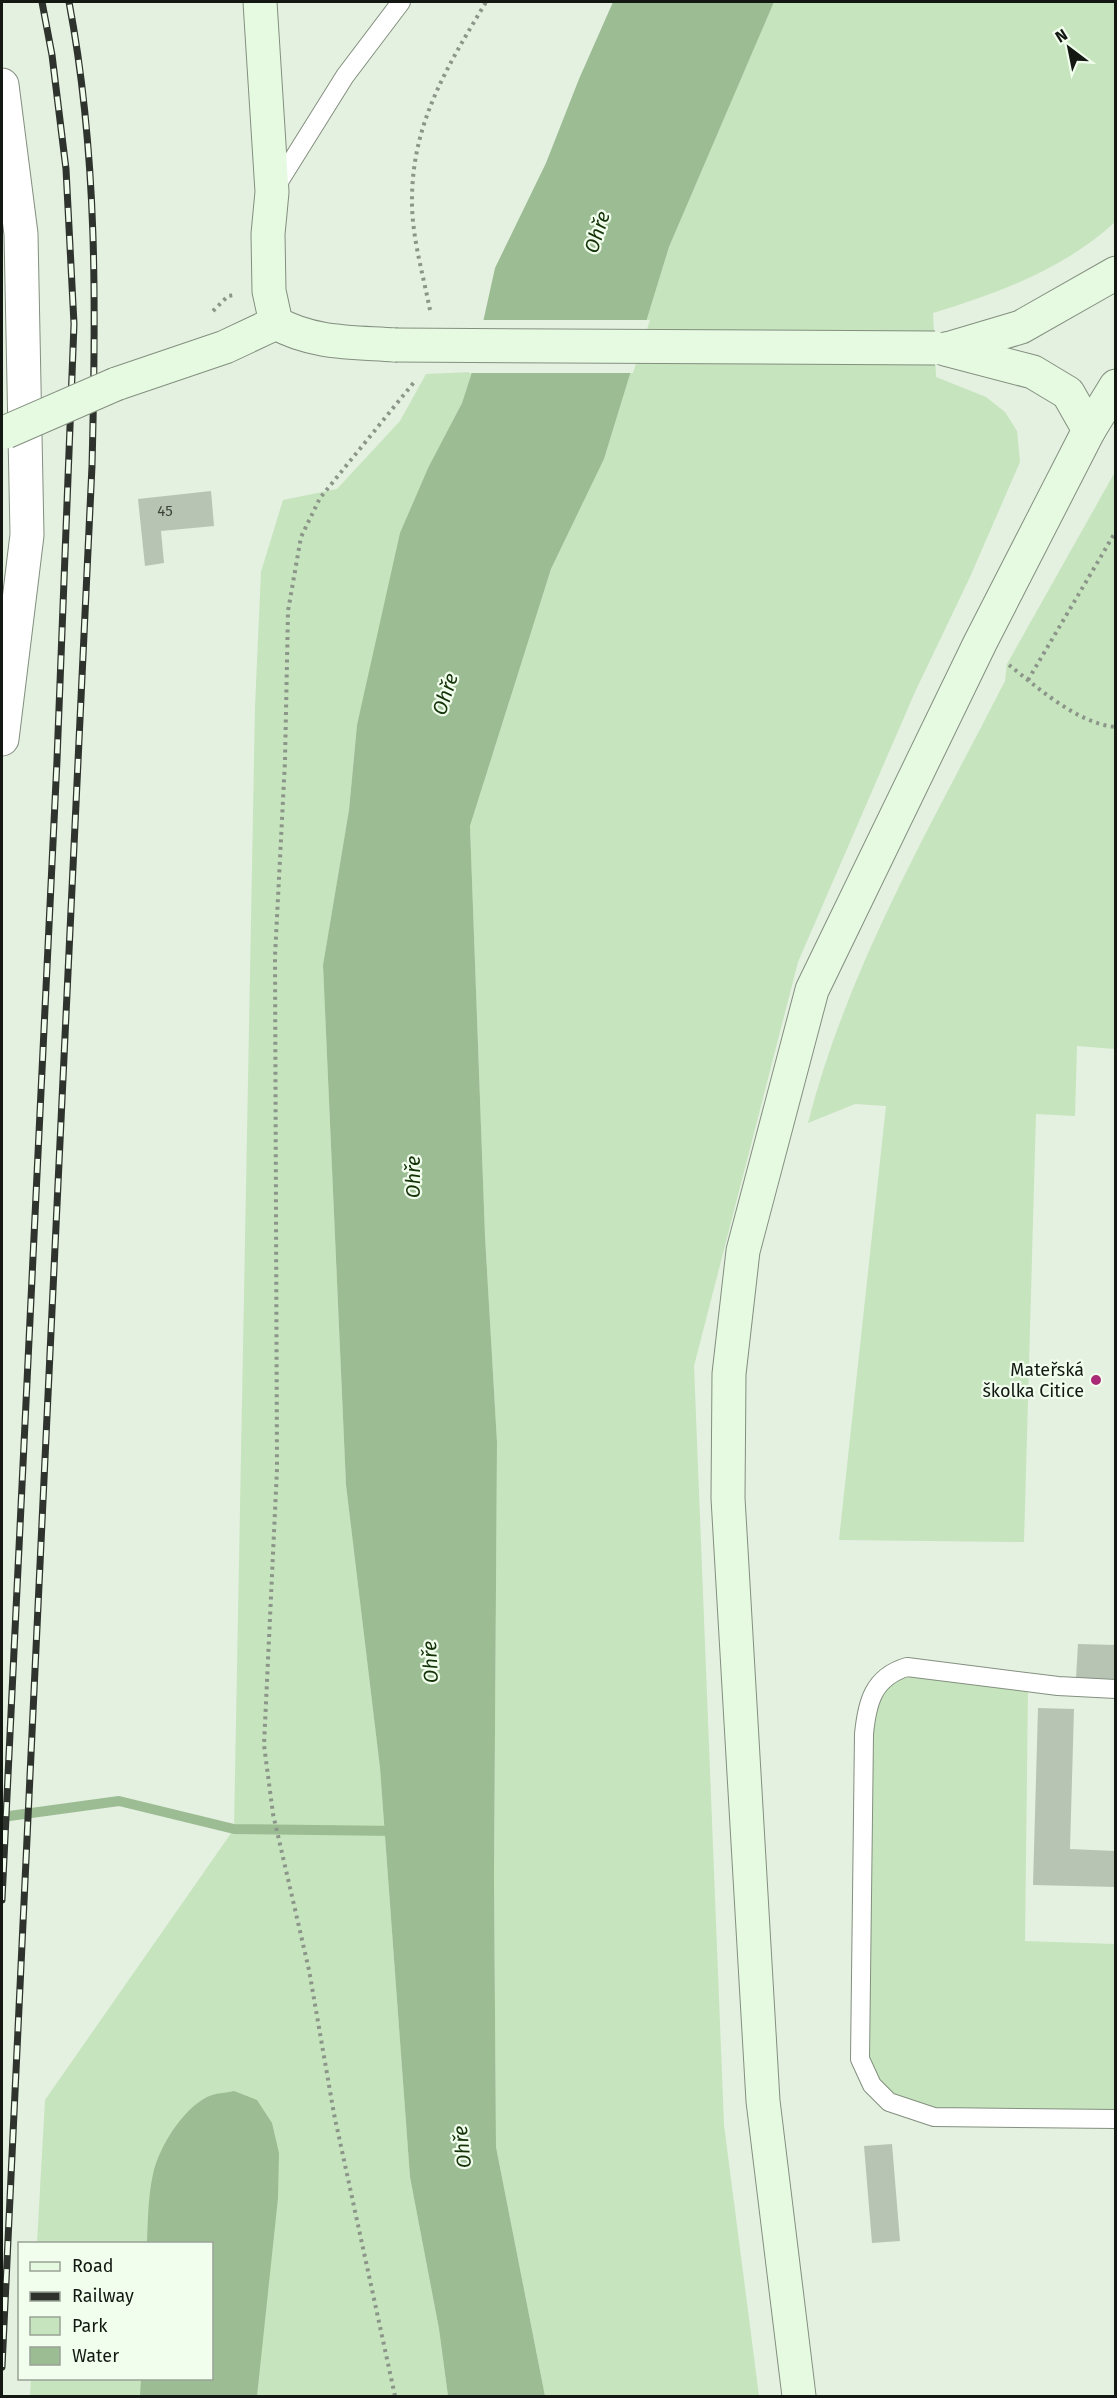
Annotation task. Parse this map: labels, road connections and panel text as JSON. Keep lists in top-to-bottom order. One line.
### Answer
{"water":["Ohře"],"places":["Mateřská školka Citice"],"house_numbers":["45"],"legend":["Road","Railway","Park","Water"],"north":"top left"}
